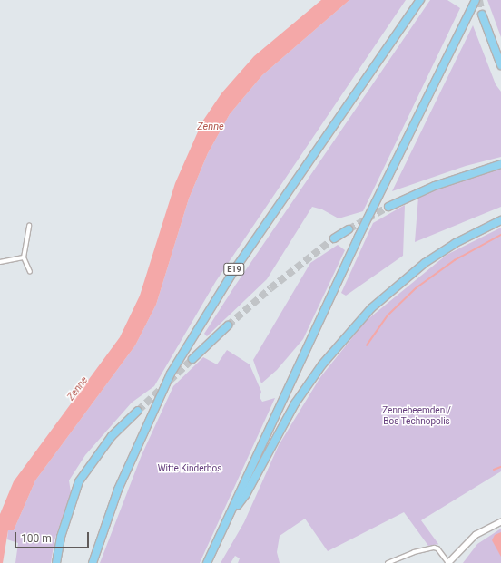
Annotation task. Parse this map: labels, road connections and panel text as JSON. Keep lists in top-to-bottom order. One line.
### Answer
{"streets":{"highway":["E19"]},"water":["Zenne"],"parks":["Zennebeemden / Bos Technopolis","Witte Kinderbos"],"scale_bar":"100 m"}
